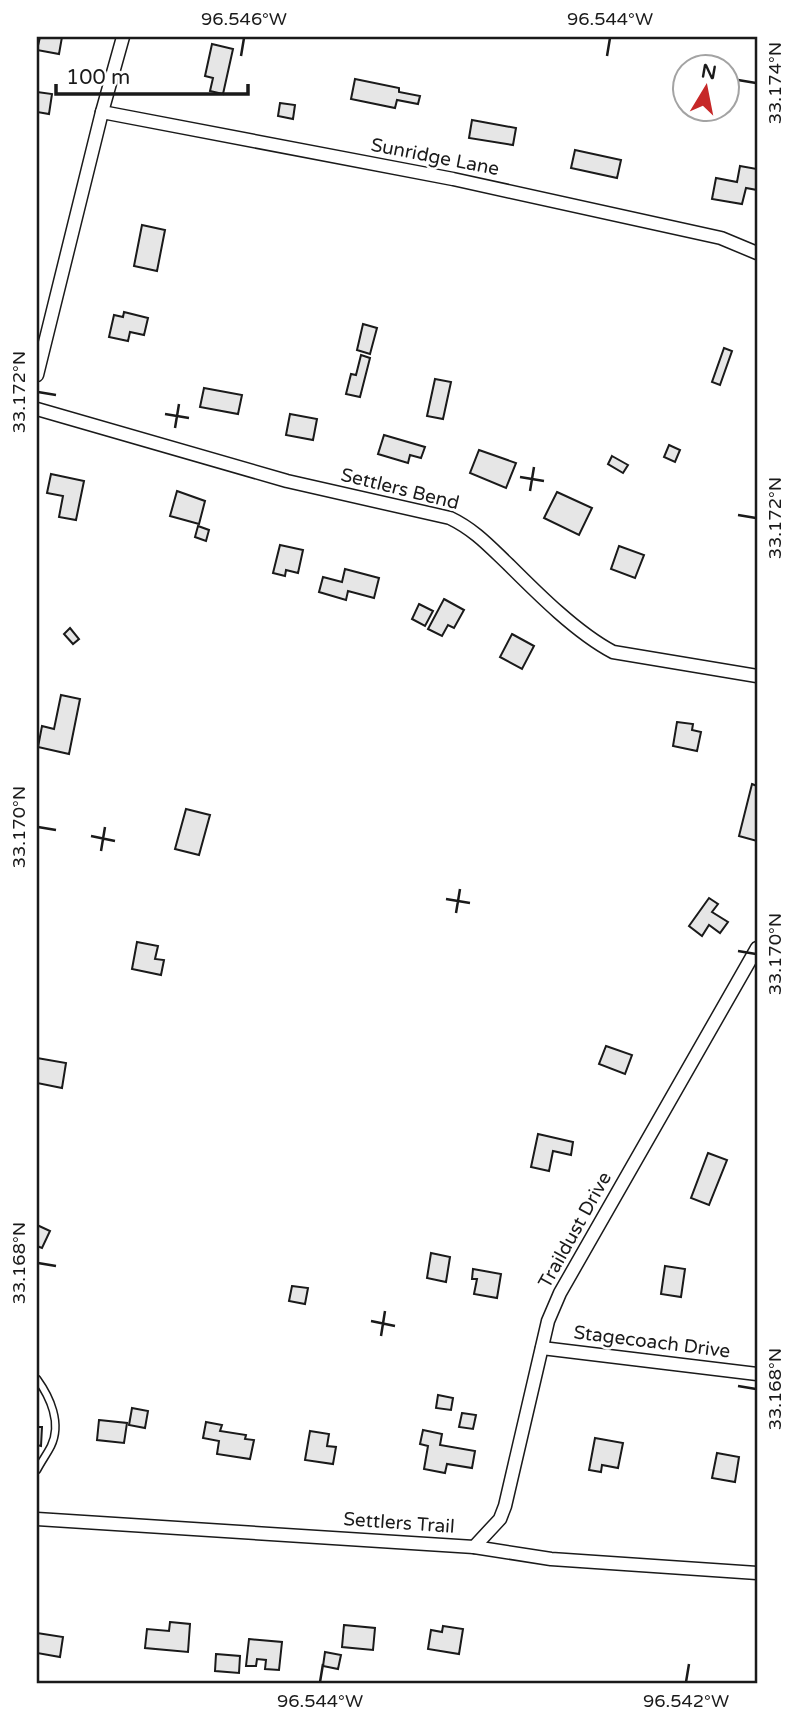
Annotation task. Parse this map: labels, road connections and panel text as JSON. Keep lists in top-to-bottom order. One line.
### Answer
{"streets":{"street":["Sunridge Lane","Settlers Bend","Traildust Drive","Stagecoach Drive","Settlers Trail"]},"crossings":[["Traildust Drive","Stagecoach Drive"],["Traildust Drive","Settlers Trail"]],"scale_bar":"100 m","north":"top","coordinates":["96.546°W","96.544°W","33.174°N","33.172°N","33.170°N","33.168°N","96.542°W"]}
